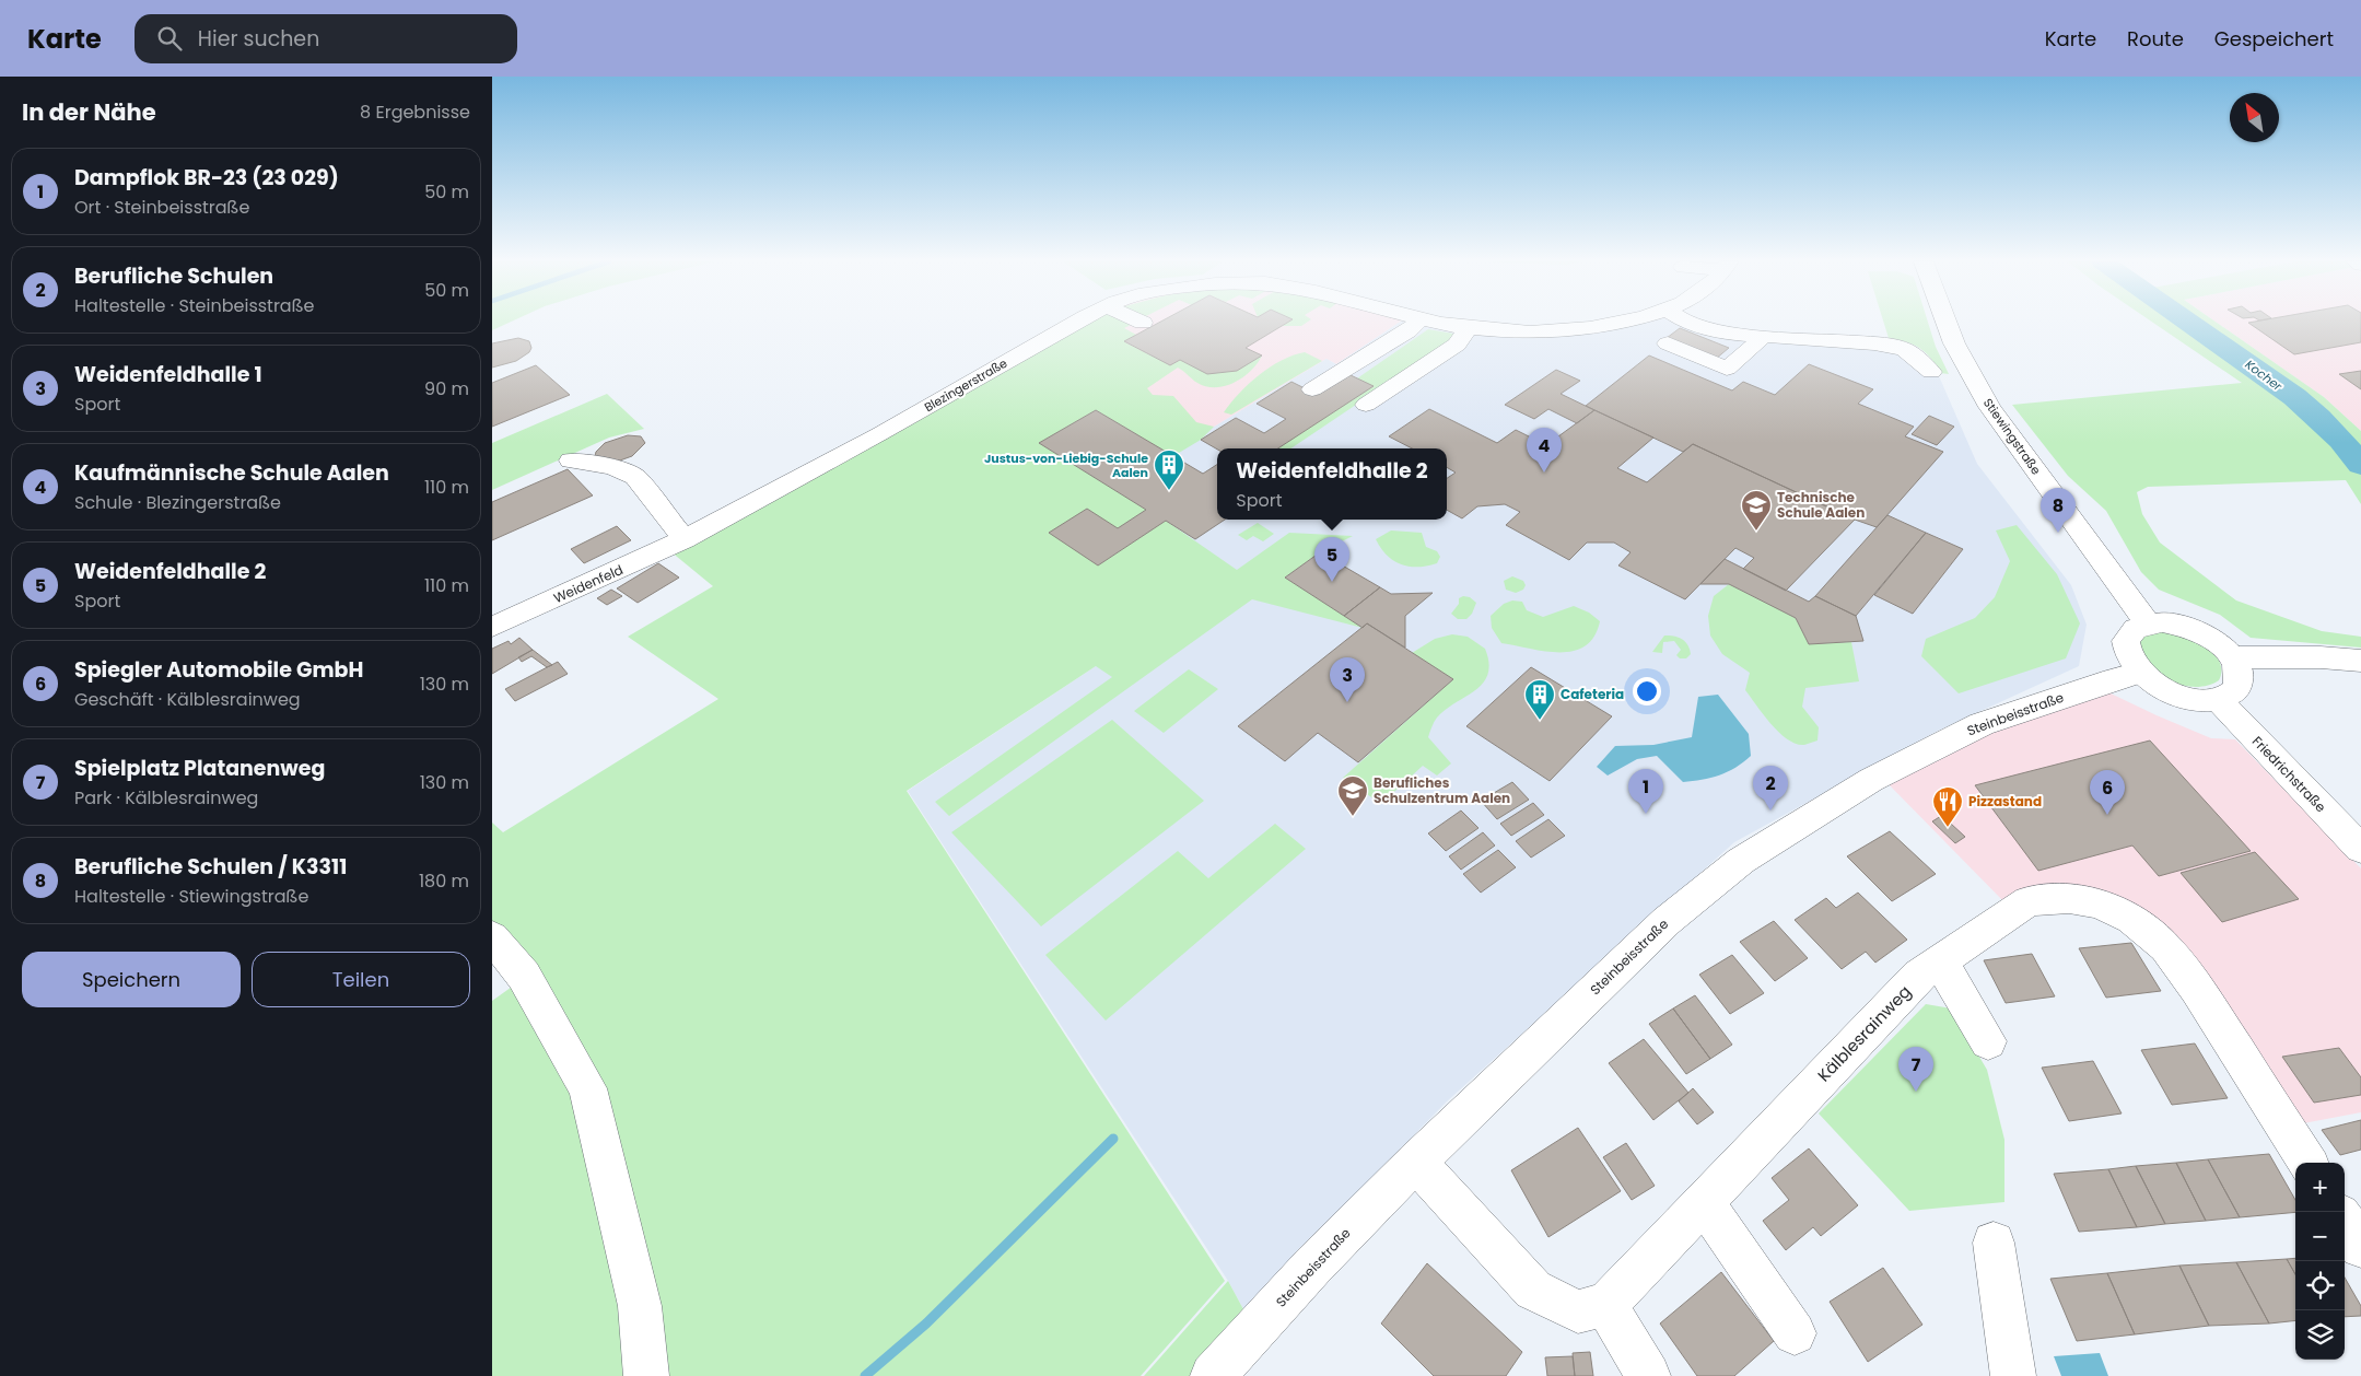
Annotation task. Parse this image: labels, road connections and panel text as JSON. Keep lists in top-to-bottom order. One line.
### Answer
{"streets":{"street":["Blezingerstraße","Stiewingstraße","Weidenfeld","Steinbeisstraße","Friedrichstraße","Kälblesrainweg"]},"crossings":[["Blezingerstraße","Weidenfeld"]],"water":["Kocher"],"places":{"building":["Justus-von-Liebig-Schule Aalen","Cafeteria"],"school or university":["Technische Schule Aalen","Berufliches Schulzentrum Aalen"],"restaurant":["Pizzastand"]},"north":"top left","page":{"header":"Karte","search":"Hier suchen","nav":["Karte","Route","Gespeichert"],"heading":["In der Nähe","8 Ergebnisse"],"list":[{"mark":"1","name":"Dampflok BR-23 (23 029)","note":"Ort · Steinbeisstraße","value":"50 m"},{"mark":"2","name":"Berufliche Schulen","note":"Haltestelle · Steinbeisstraße","value":"50 m"},{"mark":"3","name":"Weidenfeldhalle 1","note":"Sport","value":"90 m"},{"mark":"4","name":"Kaufmännische Schule Aalen","note":"Schule · Blezingerstraße","value":"110 m"},{"mark":"5","name":"Weidenfeldhalle 2","note":"Sport","value":"110 m"},{"mark":"6","name":"Spiegler Automobile GmbH","note":"Geschäft · Kälblesrainweg","value":"130 m"},{"mark":"7","name":"Spielplatz Platanenweg","note":"Park · Kälblesrainweg","value":"130 m"},{"mark":"8","name":"Berufliche Schulen / K3311","note":"Haltestelle · Stiewingstraße","value":"180 m"}],"pins":["4","8","5","3","2","1","6","7"],"popup":["Weidenfeldhalle 2","Sport"],"buttons":["Speichern","Teilen"],"map_buttons":["+","−"]}}
